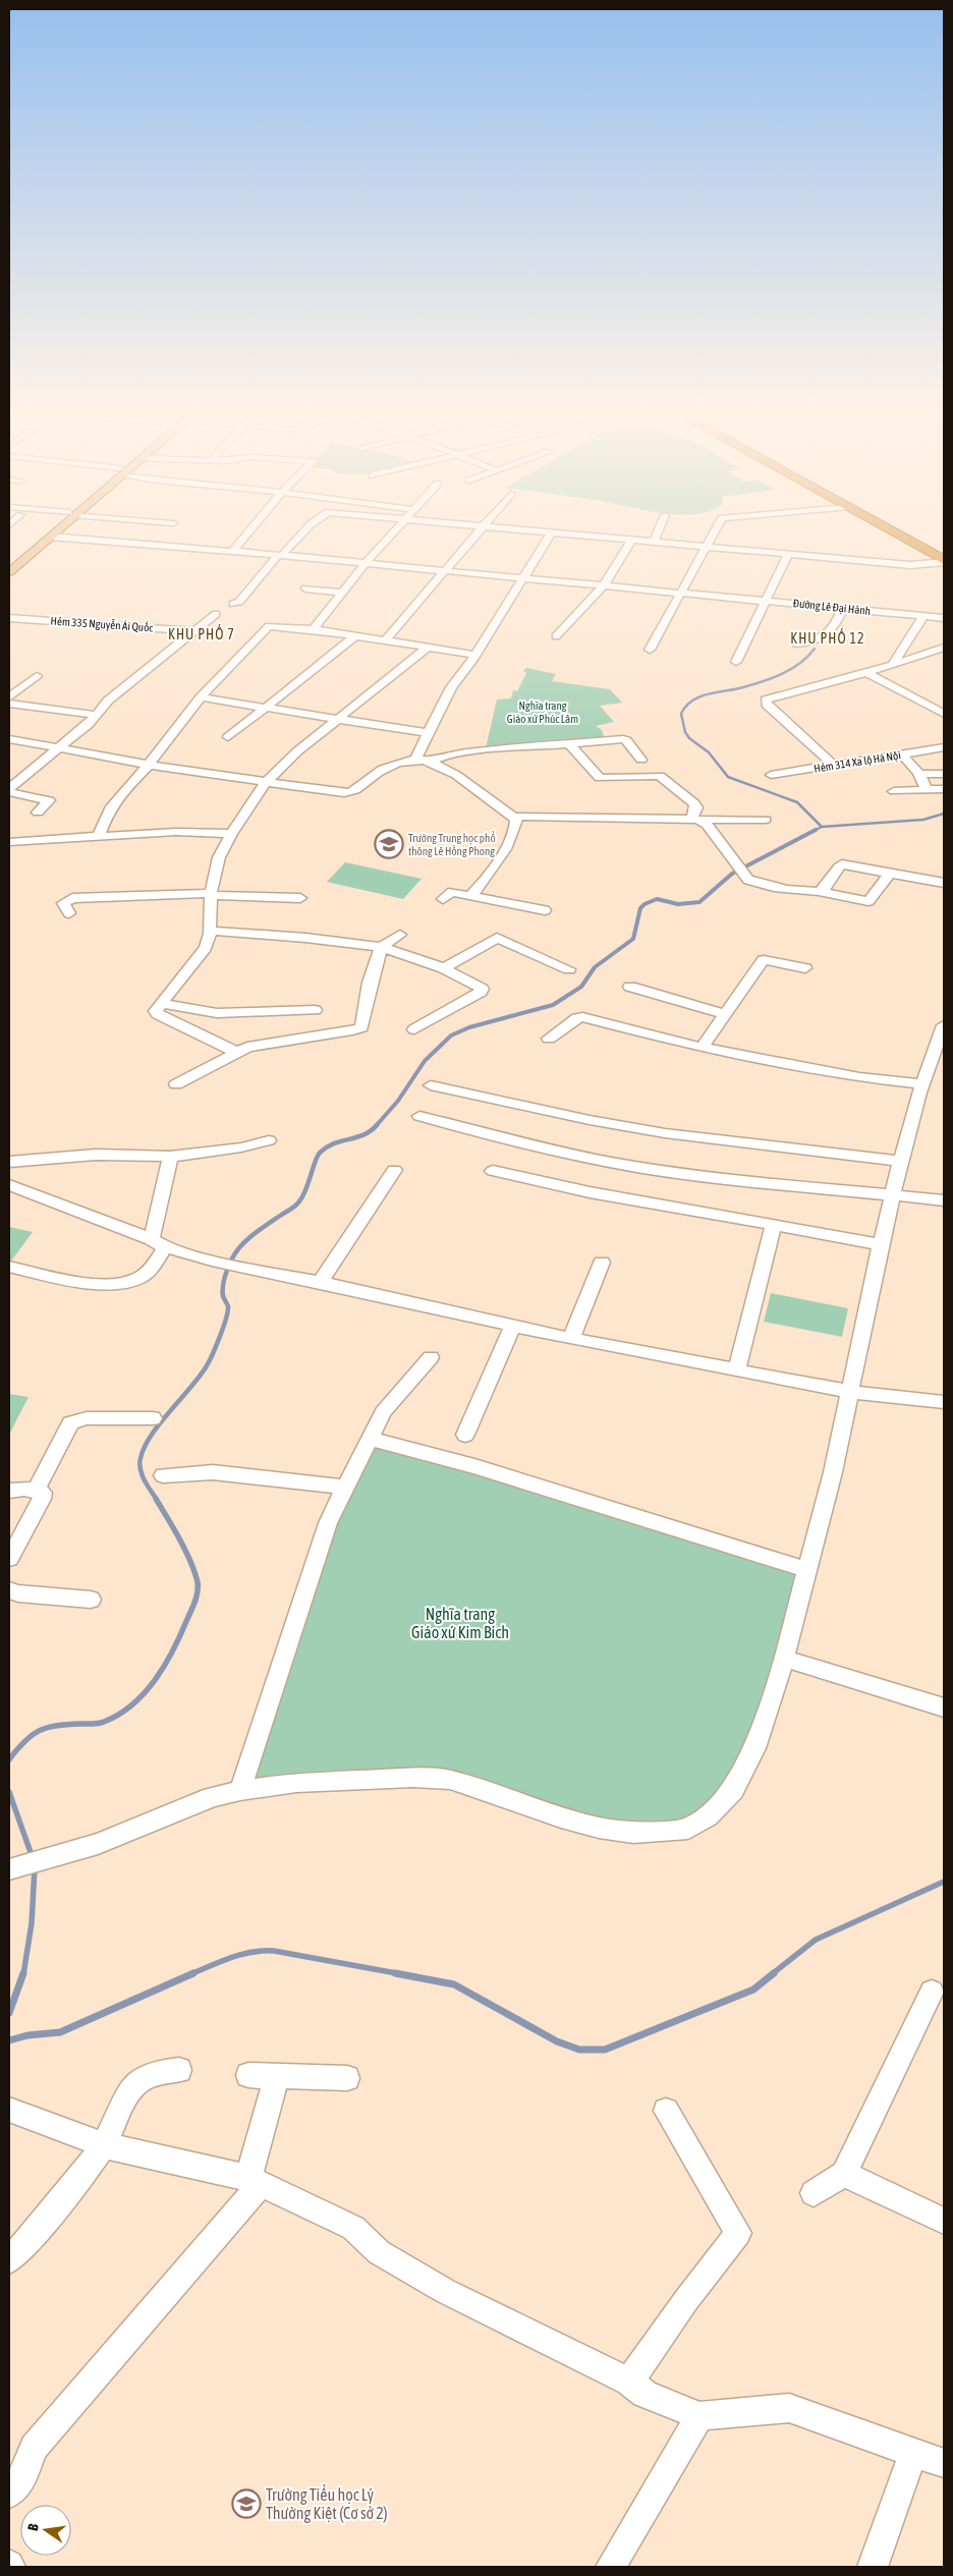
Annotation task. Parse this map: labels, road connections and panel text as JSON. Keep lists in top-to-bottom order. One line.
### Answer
{"streets":{"street":["Đường Lê Đại Hành","Hẻm 335 Nguyễn Ái Quốc","Hẻm 314 Xa lộ Hà Nội"]},"districts":["KHU PHỐ 7","KHU PHỐ 12"],"parks":["Nghĩa trang Giáo xứ Phúc Lâm","Nghĩa trang Giáo xứ Kim Bích"],"places":{"school or university":["Trường Trung học phổ thông Lê Hồng Phong","Trường Tiểu học Lý Thường Kiệt (Cơ sở 2)"]},"north":"left"}
